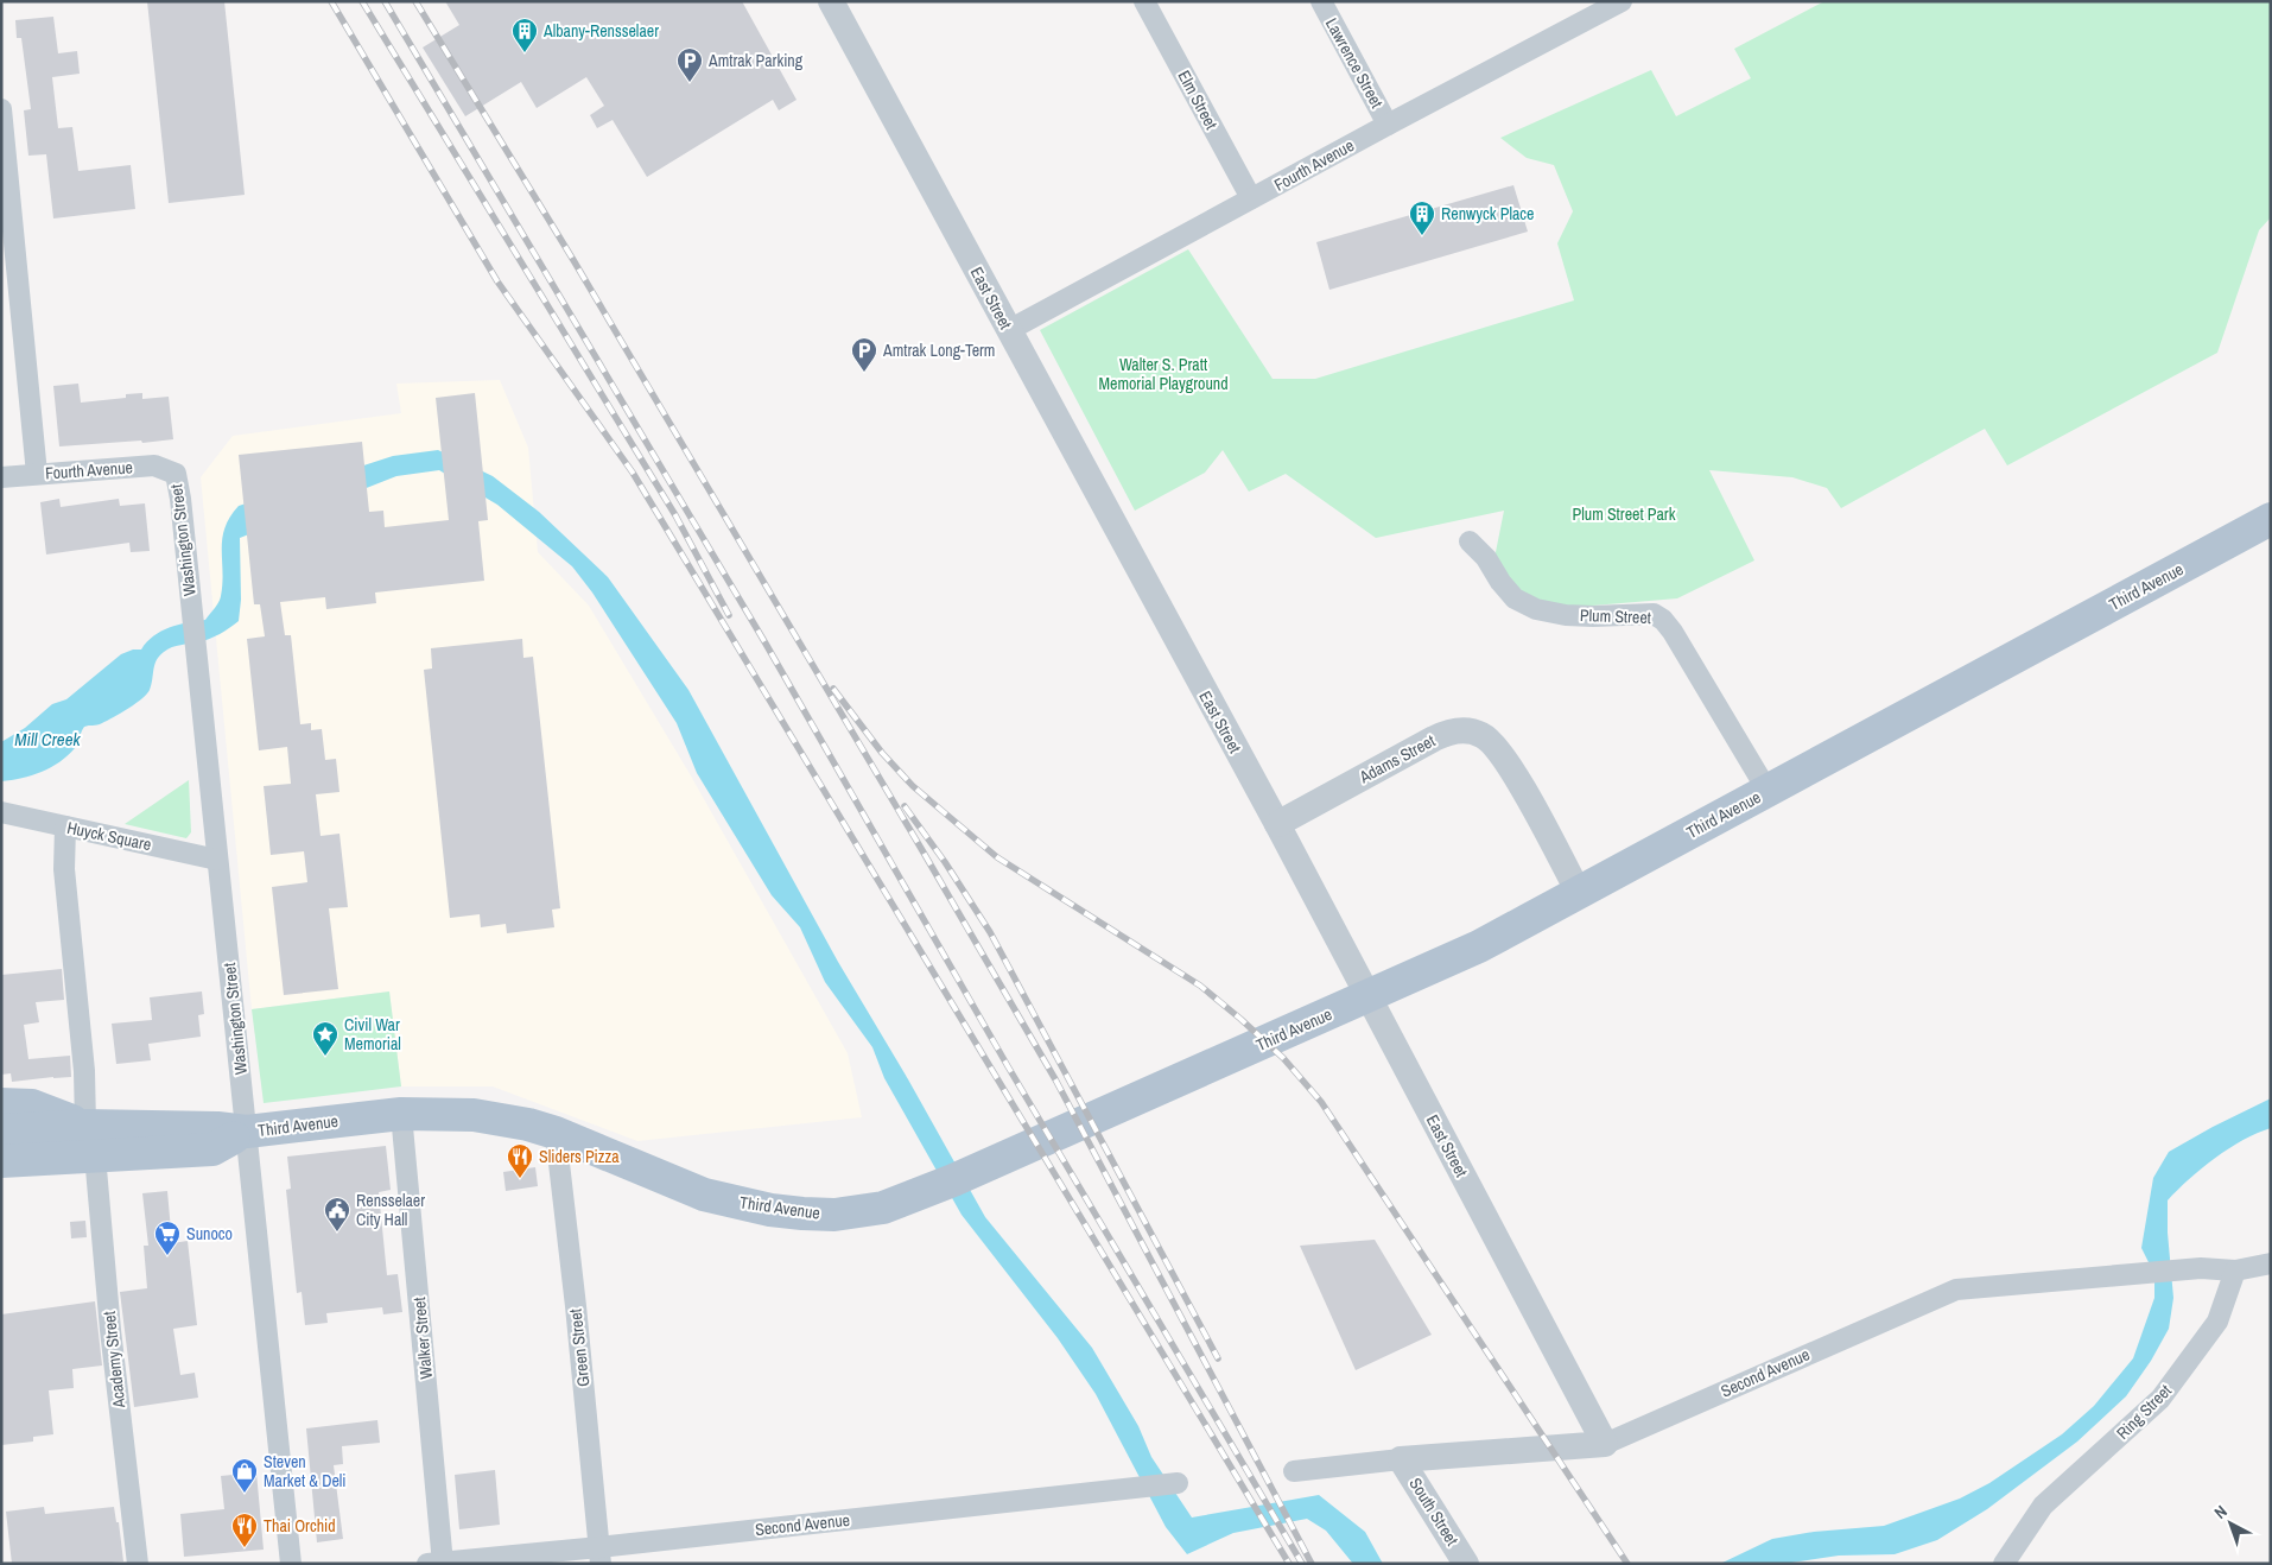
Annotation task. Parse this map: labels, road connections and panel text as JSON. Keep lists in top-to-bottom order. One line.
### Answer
{"streets":{"main road":["Third Avenue"],"street":["Lawrence Street","Elm Street","Fourth Avenue","East Street","Washington Street","Plum Street","Adams Street","Huyck Square","Walker Street","Green Street","Academy Street","Second Avenue","Ring Street","South Street"]},"crossings":[["Lawrence Street","Fourth Avenue"],["Elm Street","Fourth Avenue"],["Fourth Avenue","East Street"],["Fourth Avenue","Washington Street"],["East Street","Adams Street"],["East Street","Second Avenue"],["Washington Street","Third Avenue"],["Washington Street","Huyck Square"],["Third Avenue","Plum Street"],["Third Avenue","Adams Street"],["Third Avenue","Walker Street"],["Third Avenue","Green Street"],["Third Avenue","Academy Street"],["Huyck Square","Academy Street"],["Walker Street","Second Avenue"],["Green Street","Second Avenue"],["Second Avenue","Ring Street"],["Second Avenue","South Street"]],"water":["Mill Creek"],"parks":["Walter S. Pratt Memorial Playground","Plum Street Park"],"places":{"building":["Albany-Rensselaer","Renwyck Place"],"parking":["Amtrak Parking","Amtrak Long-Term"],"place":["Civil War Memorial"],"restaurant":["Sliders Pizza","Thai Orchid"],"public building":["Rensselaer City Hall"],"supermarket":["Sunoco"],"shop":["Steven Market & Deli"]},"north":"top left"}
